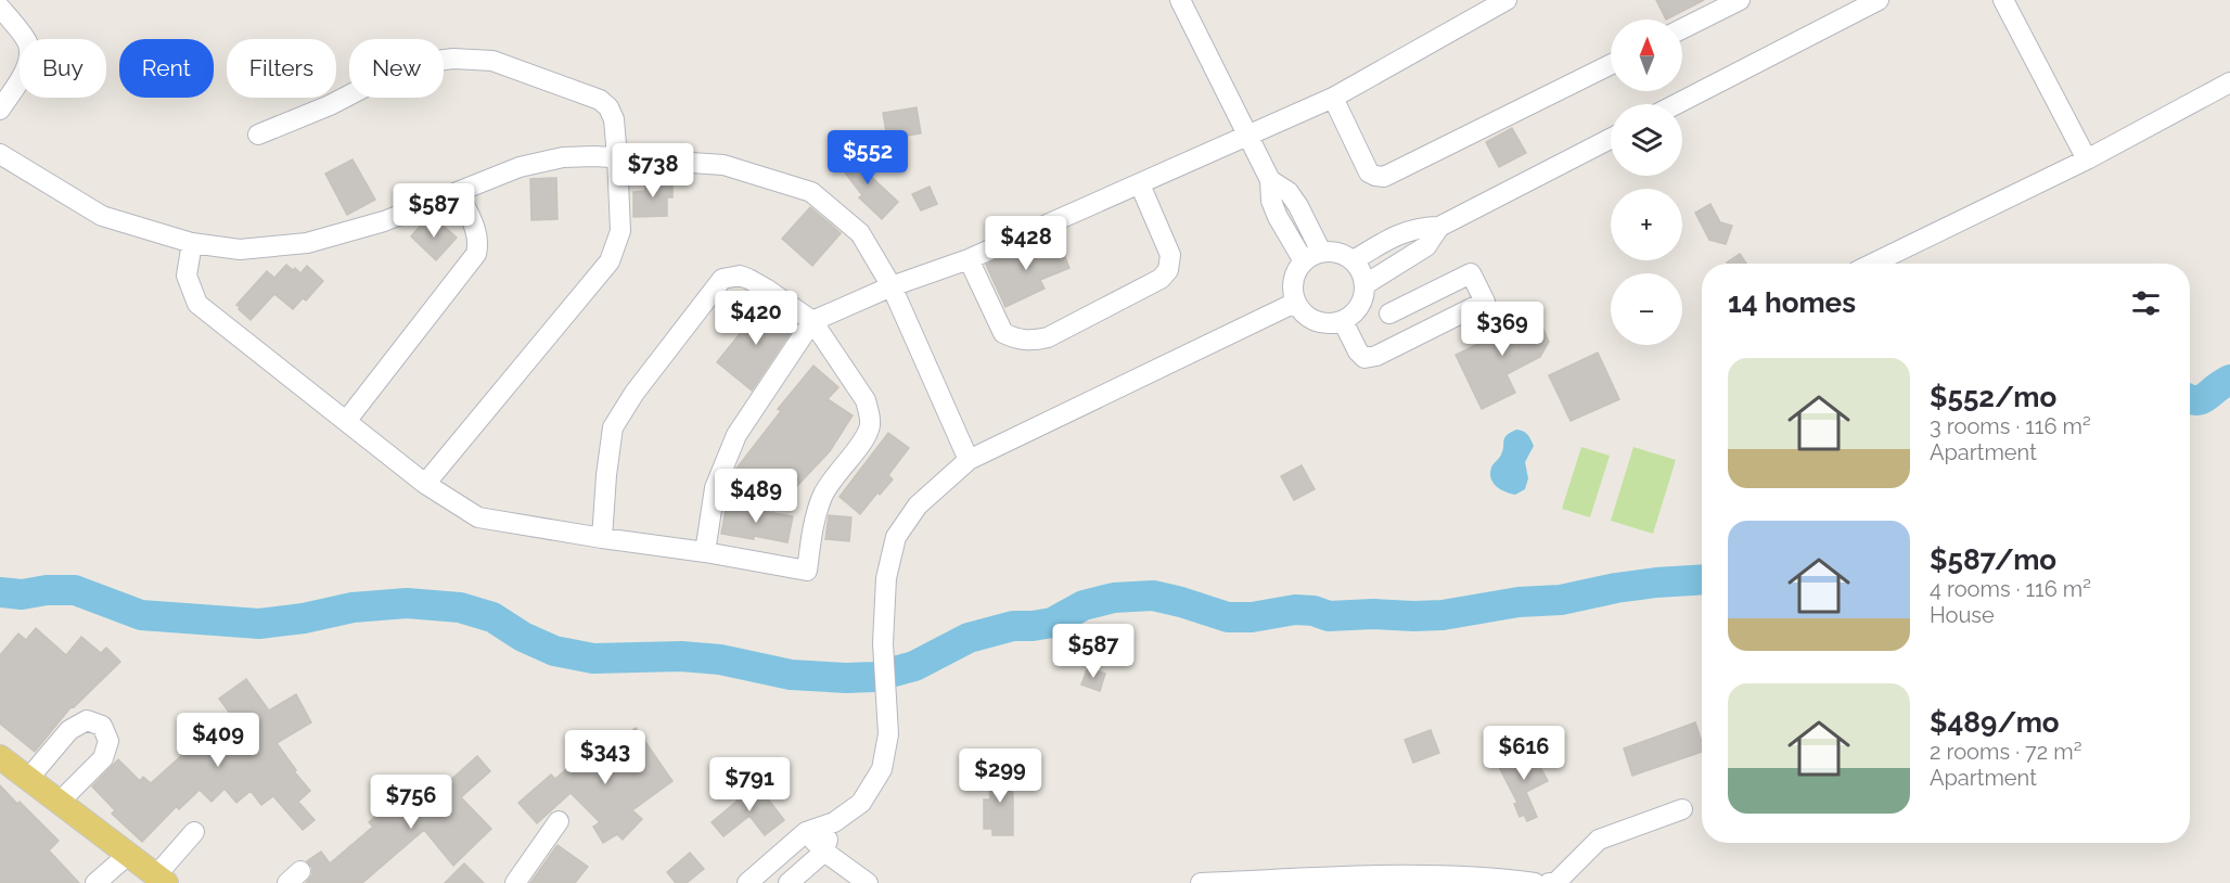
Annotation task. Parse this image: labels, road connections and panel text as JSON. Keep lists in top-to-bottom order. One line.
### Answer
{"north":"top","page":{"map_buttons":["+","−"],"chip":["Buy","Rent","Filters","New"],"price":["$552","$738","$587","$428","$420","$369","$489","$587","$409","$616","$343","$299","$791","$756"],"heading":"14 homes","list":[{"name":"$552/mo","note":"3 rooms · 116 m² · Apartment"},{"name":"$587/mo","note":"4 rooms · 116 m² · House"},{"name":"$489/mo","note":"2 rooms · 72 m² · Apartment"}]}}
